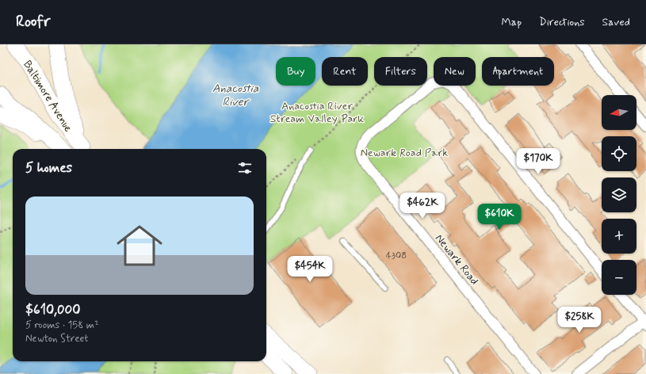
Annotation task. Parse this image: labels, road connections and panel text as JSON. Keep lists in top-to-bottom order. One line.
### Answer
{"streets":{"main road":["Baltimore Avenue"],"street":["Newark Road"]},"water":["Anacostia River"],"parks":["Anacostia River Stream Valley Park","Newark Road Park"],"house_numbers":["4308"],"north":"left","page":{"header":"Roofr","nav":["Map","Directions","Saved"],"chip":["Buy","Rent","Filters","New","Apartment"],"map_buttons":["+","−"],"price":["$170K","$462K","$610K","$454K","$258K"],"heading":"5 homes","list":[{"name":"$610,000","note":"5 rooms · 158 m² · Newton Street"}]}}
